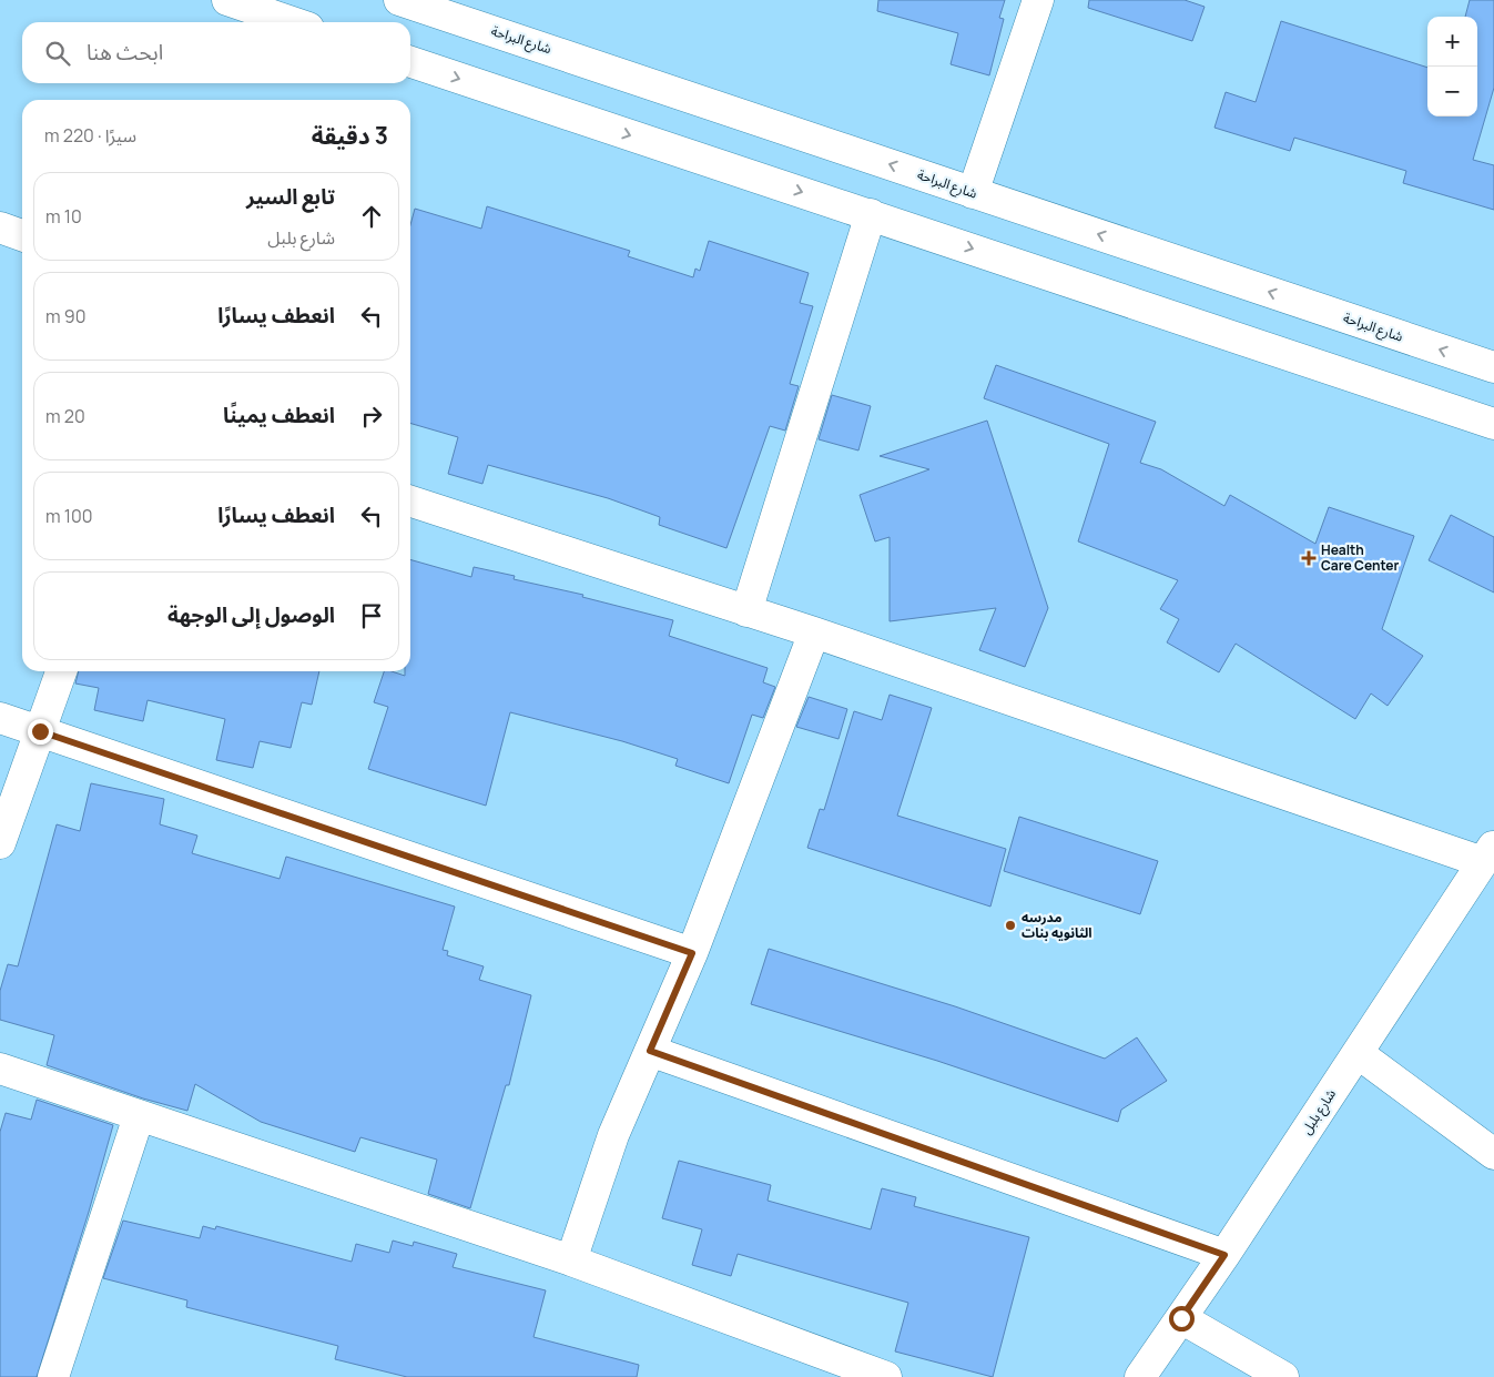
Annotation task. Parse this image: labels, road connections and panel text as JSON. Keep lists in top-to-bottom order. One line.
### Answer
{"streets":{"street":["شارع البراحة","شارع بلبل"]},"places":{"health":["Health Care Center"],"other":["مدرسه الثانويه بنات"]},"page":{"map_buttons":["+","−"],"search":"ابحث هنا","heading":["3 دقيقة","سيرًا · 220 m"],"list":[["تابع السير","شارع بلبل","10 m"],["انعطف يسارًا","90 m"],["انعطف يمينًا","20 m"],["انعطف يسارًا","100 m"],"الوصول إلى الوجهة"]}}
